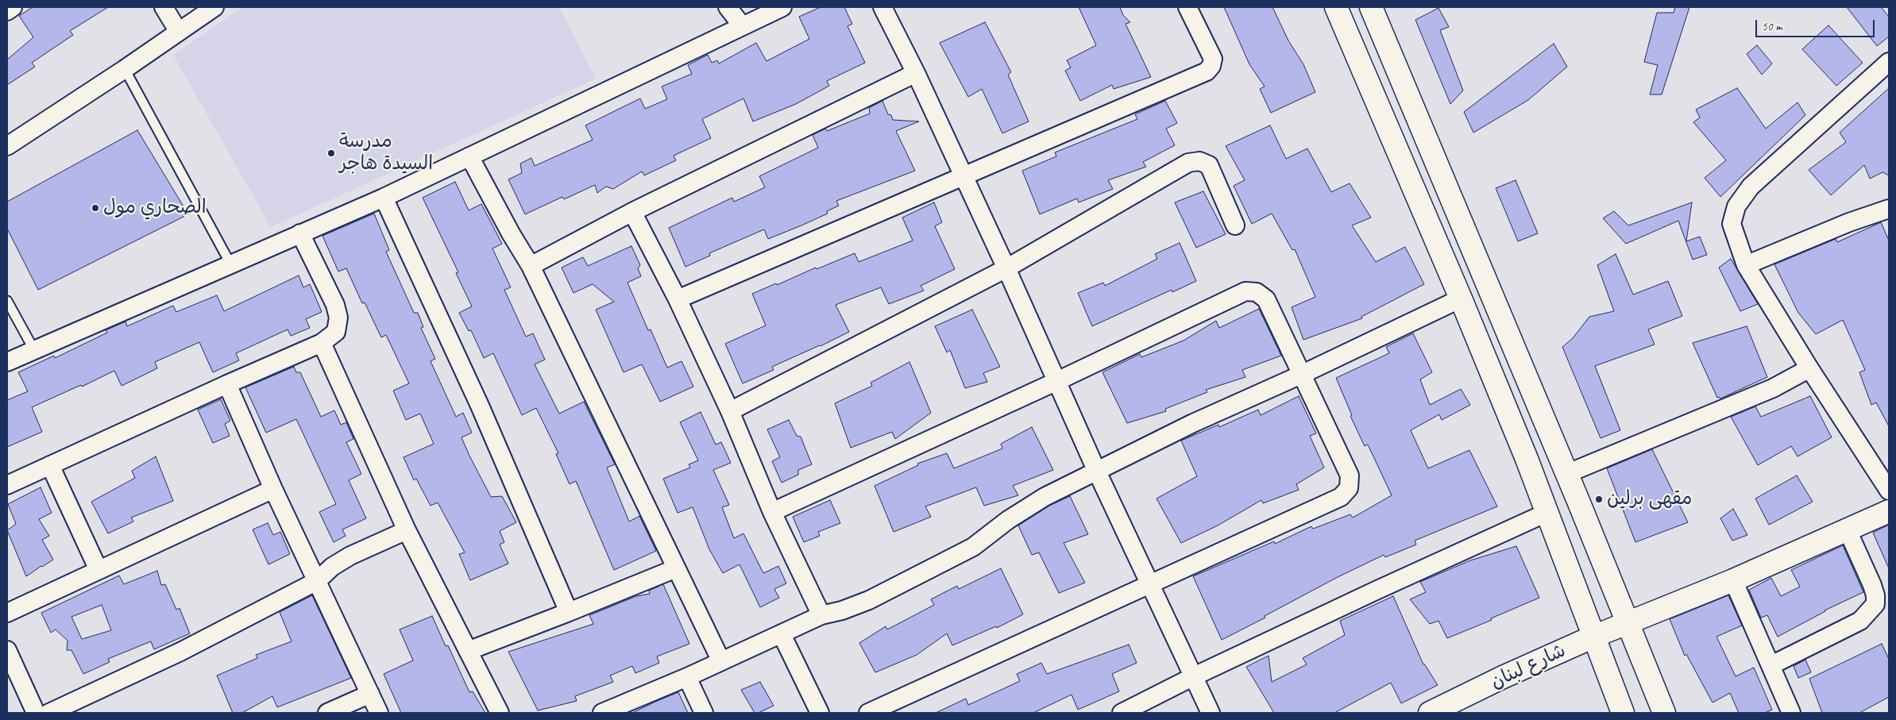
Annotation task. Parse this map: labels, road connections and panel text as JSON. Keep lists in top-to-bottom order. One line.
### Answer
{"streets":{"main road":["شارع لبنان"]},"places":["مدرسة السيدة هاجر","الصحاري مول","مقهى برلين"],"scale_bar":"50 m"}
